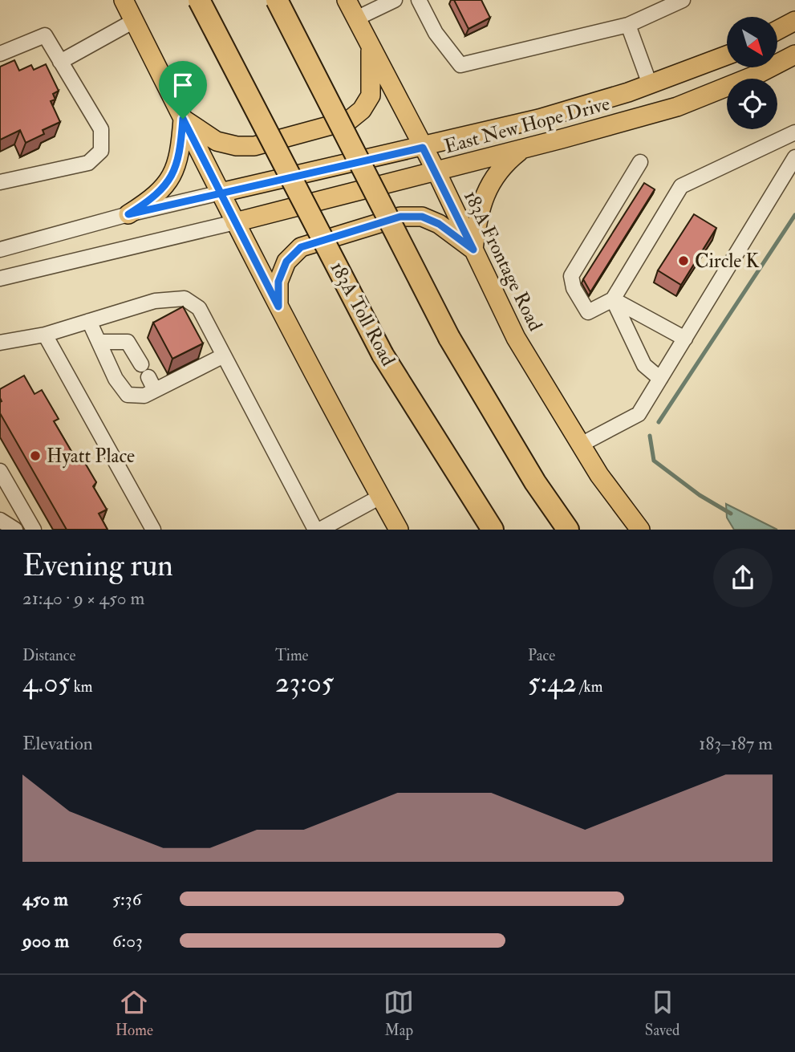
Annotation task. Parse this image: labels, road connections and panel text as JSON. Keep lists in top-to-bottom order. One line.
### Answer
{"streets":{"highway":["183A Toll Road"],"main road":["East New Hope Drive","183A Frontage Road"]},"crossings":[["East New Hope Drive","183A Frontage Road"]],"places":["Circle K","Hyatt Place"],"north":"bottom right","page":{"heading":["Evening run","21:40 · 9 × 450 m"],"stats":[["Distance","4.05 km"],["Time","23:05"],["Pace","5:42 /km"]],"chart":["Elevation","183–187 m"],"list":[{"name":"450 m","note":"5:36"},{"name":"900 m","note":"6:03"}],"tabs":["Home","Map","Saved"]}}
